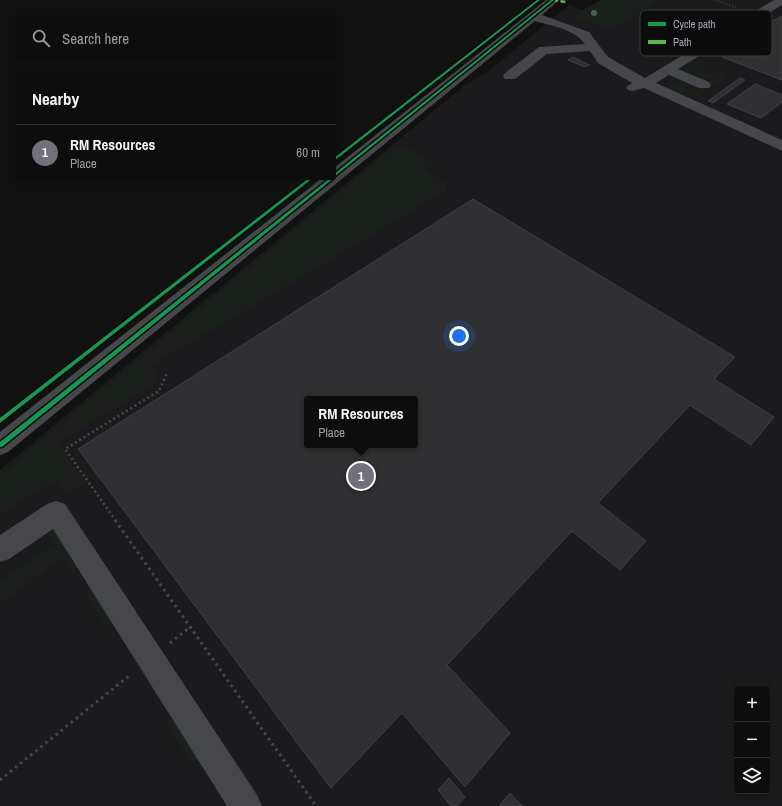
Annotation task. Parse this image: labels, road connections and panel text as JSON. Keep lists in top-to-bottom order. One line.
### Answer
{"legend":["Cycle path","Path"],"page":{"search":"Search here","heading":"Nearby","list":[{"mark":"1","name":"RM Resources","note":"Place","value":"60 m"}],"popup":["RM Resources","Place"],"pins":"1","map_buttons":["+","−"]}}
